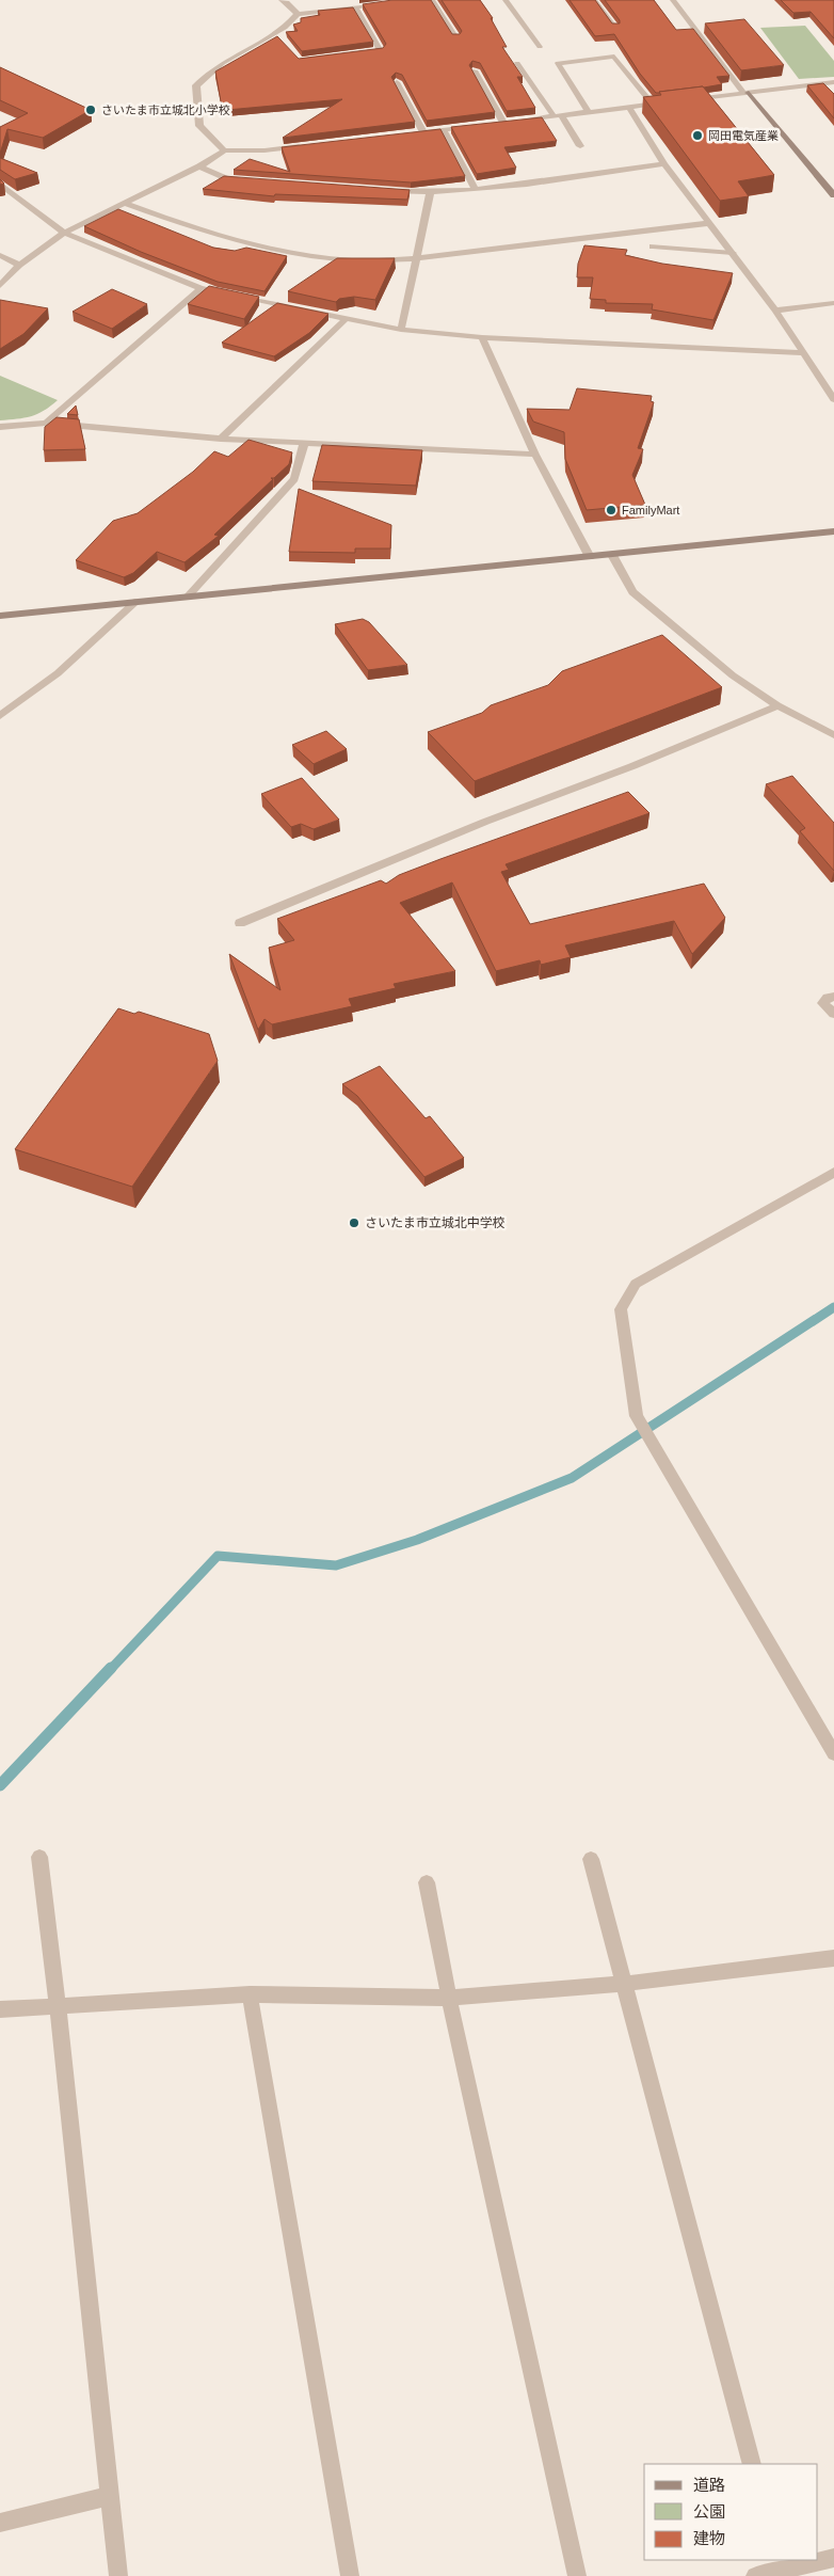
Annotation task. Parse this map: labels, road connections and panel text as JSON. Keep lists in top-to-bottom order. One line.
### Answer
{"places":["さいたま市立城北小学校","岡田電気産業","FamilyMart","さいたま市立城北中学校"],"legend":["道路","公園","建物"]}
